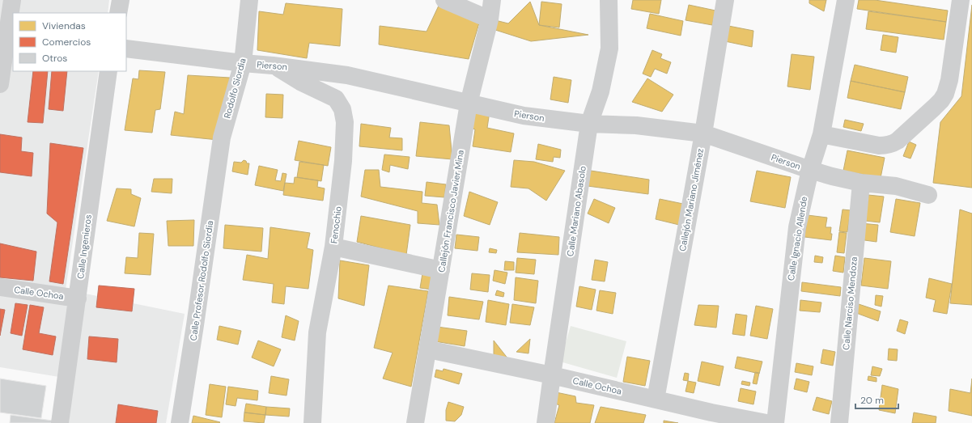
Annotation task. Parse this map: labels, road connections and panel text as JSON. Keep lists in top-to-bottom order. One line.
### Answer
{"streets":{"street":["Pierson","Rodolfo Siordia","Callejón Mariano Jiménez","Callejón Francisco Javier Mina","Calle Mariano Abasolo","Fenochio","Calle Ignacio Allende","Calle Ingenieros","Calle Profesor Rodolfo Siordia","Calle Ochoa","Calle Narciso Mendoza"]},"crossings":[["Pierson","Rodolfo Siordia"],["Pierson","Callejón Mariano Jiménez"],["Pierson","Callejón Francisco Javier Mina"],["Pierson","Calle Mariano Abasolo"],["Pierson","Fenochio"],["Pierson","Calle Ignacio Allende"],["Pierson","Calle Narciso Mendoza"],["Rodolfo Siordia","Calle Profesor Rodolfo Siordia"],["Callejón Mariano Jiménez","Calle Ochoa"],["Callejón Francisco Javier Mina","Calle Ochoa"],["Calle Mariano Abasolo","Calle Ochoa"],["Calle Ingenieros","Calle Ochoa"]],"legend":["Viviendas","Comercios","Otros"],"scale_bar":"20 m"}
